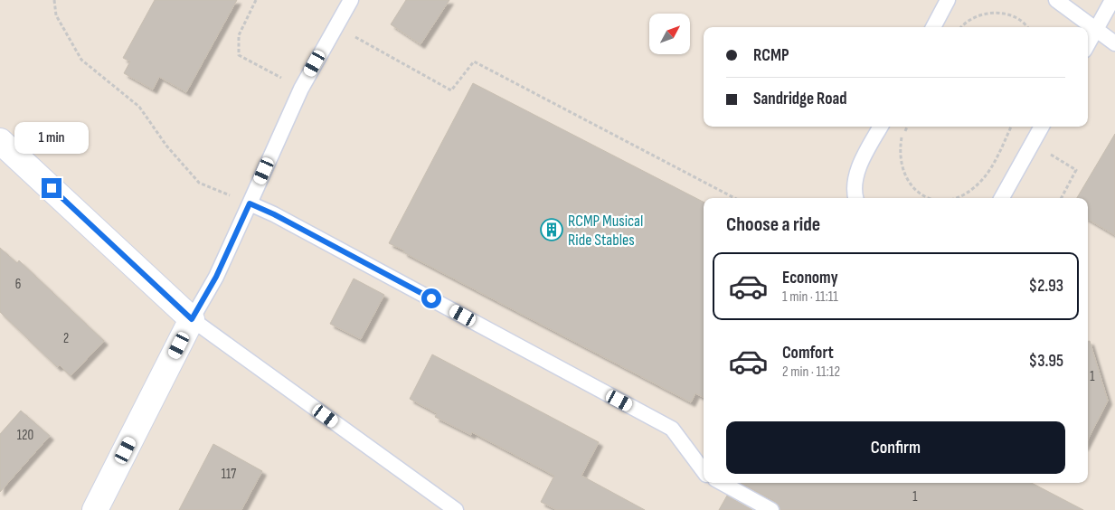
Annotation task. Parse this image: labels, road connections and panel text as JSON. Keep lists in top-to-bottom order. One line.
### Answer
{"places":{"building":["RCMP Musical Ride Stables"]},"house_numbers":["6","2","1","120","117","1"],"north":"top right","page":{"banner":["RCMP","Sandridge Road"],"bubble":"1 min","heading":"Choose a ride","list":[{"name":"Economy","note":"1 min · 11:11","value":"$2.93"},{"name":"Comfort","note":"2 min · 11:12","value":"$3.95"}],"buttons":"Confirm"}}
